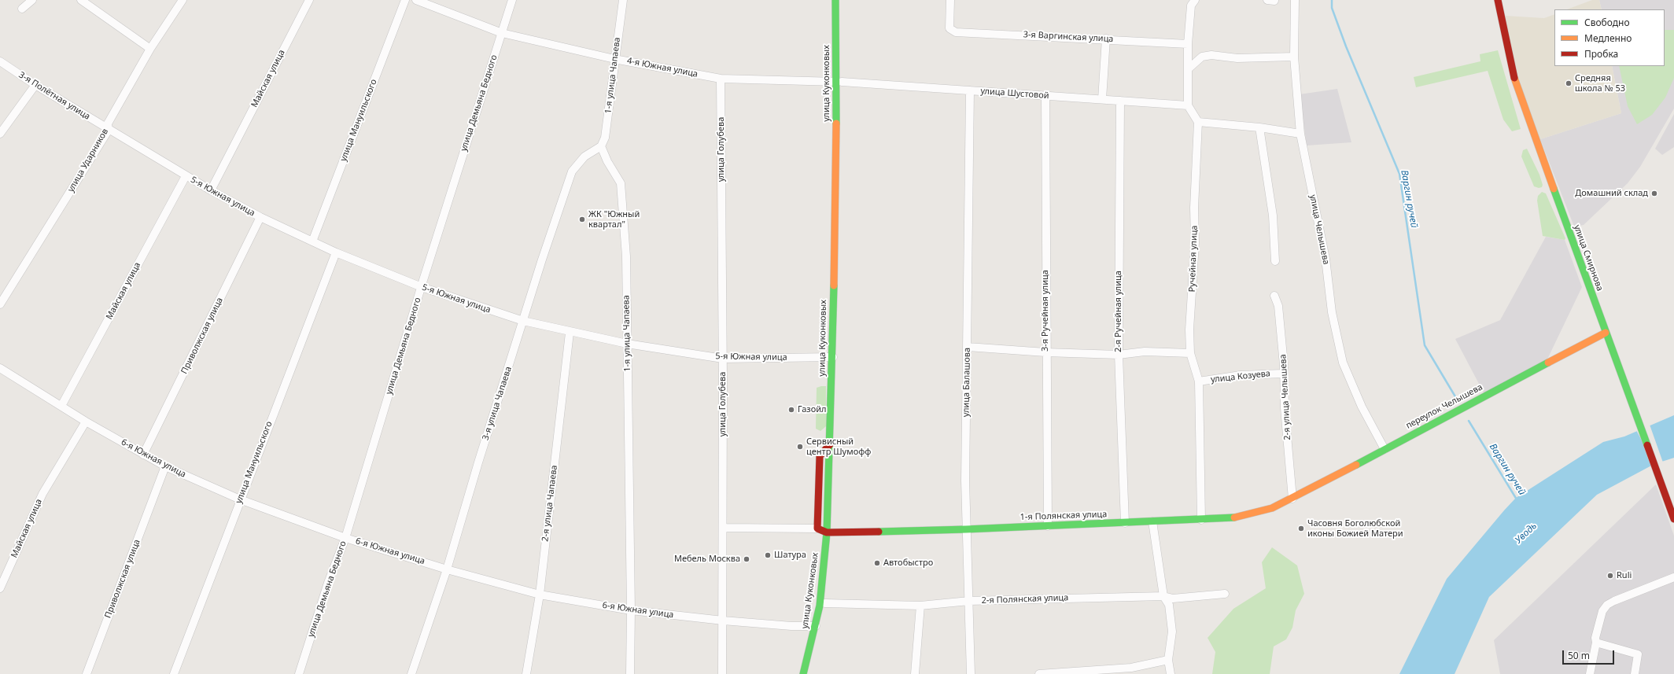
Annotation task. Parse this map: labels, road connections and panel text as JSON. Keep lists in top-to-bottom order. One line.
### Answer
{"streets":{"main road":["улица Куконковых","улица Смирнова","переулок Челышева","1-я Полянская улица"],"street":["3-я Варгинская улица","4-я Южная улица","1-я улица Чапаева","Майская улица","улица Шустовой","3-я Полётная улица","улица Демьяна Бедного","улица Мануильского","улица Голубева","улица Ударников","5-я Южная улица","улица Челышева","Ручейная улица","3-я Ручейная улица","2-я Ручейная улица","Приволжская улица","улица Козуева","улица Балашова","2-я улица Челышева","3-я улица Чапаева","6-я Южная улица","2-я улица Чапаева","2-я Полянская улица"]},"crossings":[["4-я Южная улица","1-я улица Чапаева"],["4-я Южная улица","улица Куконковых"],["4-я Южная улица","улица Шустовой"],["4-я Южная улица","улица Демьяна Бедного"],["4-я Южная улица","улица Голубева"],["1-я улица Чапаева","5-я Южная улица"],["1-я улица Чапаева","3-я улица Чапаева"],["1-я улица Чапаева","6-я Южная улица"],["Майская улица","5-я Южная улица"],["Майская улица","6-я Южная улица"],["улица Куконковых","улица Шустовой"],["улица Куконковых","5-я Южная улица"],["улица Куконковых","6-я Южная улица"],["улица Куконковых","1-я Полянская улица"],["улица Куконковых","2-я Полянская улица"],["улица Шустовой","3-я Ручейная улица"],["улица Шустовой","2-я Ручейная улица"],["улица Шустовой","улица Балашова"],["3-я Полётная улица","улица Ударников"],["3-я Полётная улица","5-я Южная улица"],["улица Демьяна Бедного","5-я Южная улица"],["улица Демьяна Бедного","6-я Южная улица"],["улица Мануильского","5-я Южная улица"],["улица Мануильского","6-я Южная улица"],["улица Голубева","5-я Южная улица"],["улица Голубева","6-я Южная улица"],["улица Ударников","5-я Южная улица"],["5-я Южная улица","Приволжская улица"],["5-я Южная улица","3-я улица Чапаева"],["5-я Южная улица","2-я улица Чапаева"],["улица Челышева","переулок Челышева"],["улица Смирнова","переулок Челышева"],["Ручейная улица","улица Козуева"],["Ручейная улица","1-я Полянская улица"],["3-я Ручейная улица","1-я Полянская улица"],["2-я Ручейная улица","1-я Полянская улица"],["Приволжская улица","6-я Южная улица"],["улица Козуева","2-я улица Челышева"],["улица Балашова","1-я Полянская улица"],["улица Балашова","2-я Полянская улица"],["2-я улица Челышева","переулок Челышева"],["2-я улица Челышева","1-я Полянская улица"],["3-я улица Чапаева","6-я Южная улица"],["переулок Челышева","1-я Полянская улица"],["6-я Южная улица","2-я улица Чапаева"]],"water":["Варгин ручей","Уводь"],"places":["Средняя школа № 53","Домашний склад","ЖК \"Южный квартал\"","Газойл","Сервисный центр Шумофф","Часовня Боголюбской иконы Божией Матери","Шатура","Мебель Москва","Автобыстро","Ruli"],"legend":["Свободно","Медленно","Пробка"],"scale_bar":"50 m"}
